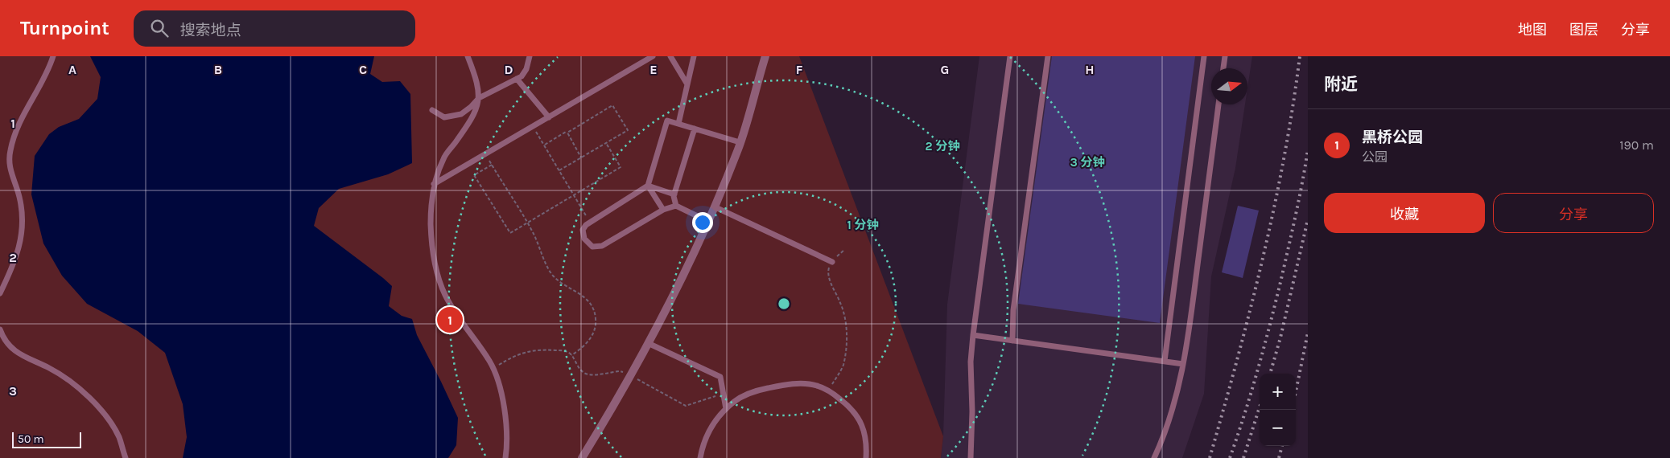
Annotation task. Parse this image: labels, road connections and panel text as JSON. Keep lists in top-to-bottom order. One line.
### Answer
{"scale_bar":"50 m","north":"right","page":{"header":"Turnpoint","search":"搜索地点","nav":["地图","图层","分享"],"heading":"附近","list":[{"mark":"1","name":"黑桥公园","note":"公园","value":"190 m"}],"buttons":["收藏","分享"],"pins":"1","map_buttons":["+","−"],"scale":"50 m"},"grid":{"columns":["A","B","C","D","E","F","G","H"],"rows":["1","2","3"]},"rings":["2 分钟","3 分钟","1 分钟"]}
